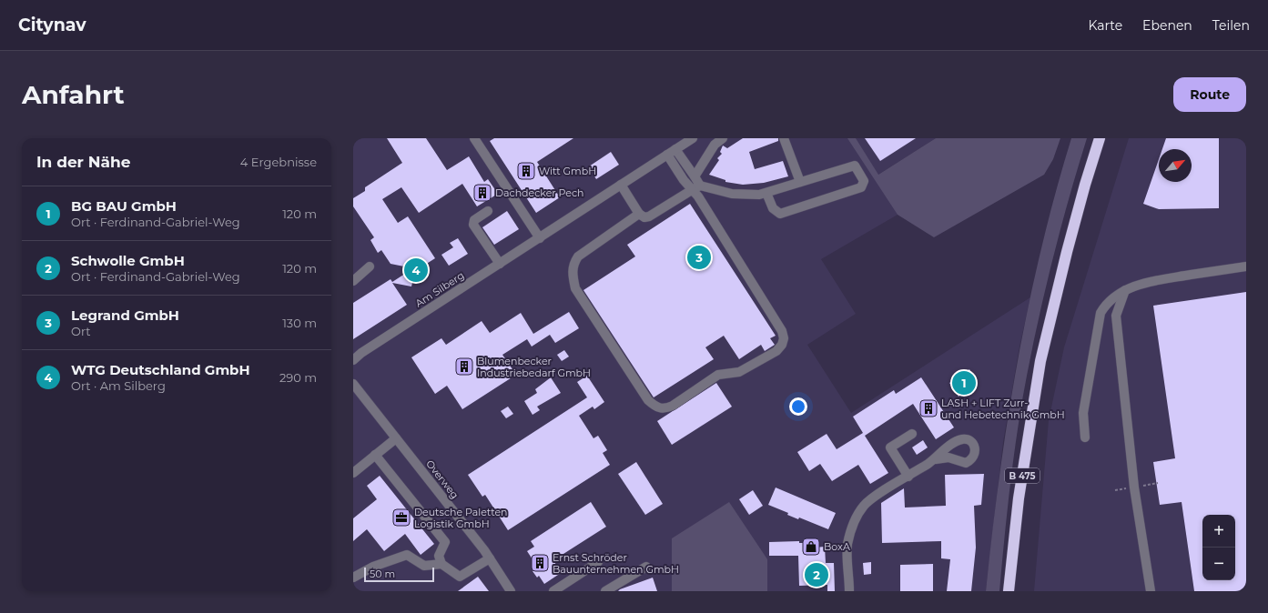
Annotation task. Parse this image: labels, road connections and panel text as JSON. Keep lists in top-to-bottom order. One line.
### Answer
{"streets":{"highway":["B 475"],"street":["Am Silberg","Overweg"]},"places":{"building":["Witt GmbH","Dachdecker Pech","Blumenbecker Industriebedarf GmbH","LASH + LIFT Zurr- und Hebetechnik GmbH","Ernst Schröder Bauunternehmen GmbH"],"office":["Deutsche Paletten Logistik GmbH"],"shop":["BoxA"]},"scale_bar":"50 m","north":"top right","page":{"header":"Citynav","nav":["Karte","Ebenen","Teilen"],"buttons":"Route","title":"Anfahrt","heading":["In der Nähe","4 Ergebnisse"],"list":[{"mark":"1","name":"BG BAU GmbH","note":"Ort · Ferdinand-Gabriel-Weg","value":"120 m"},{"mark":"2","name":"Schwolle GmbH","note":"Ort · Ferdinand-Gabriel-Weg","value":"120 m"},{"mark":"3","name":"Legrand GmbH","note":"Ort","value":"130 m"},{"mark":"4","name":"WTG Deutschland GmbH","note":"Ort · Am Silberg","value":"290 m"}],"pins":["3","4","1","2"],"map_buttons":["+","−"],"scale":"50 m"}}
